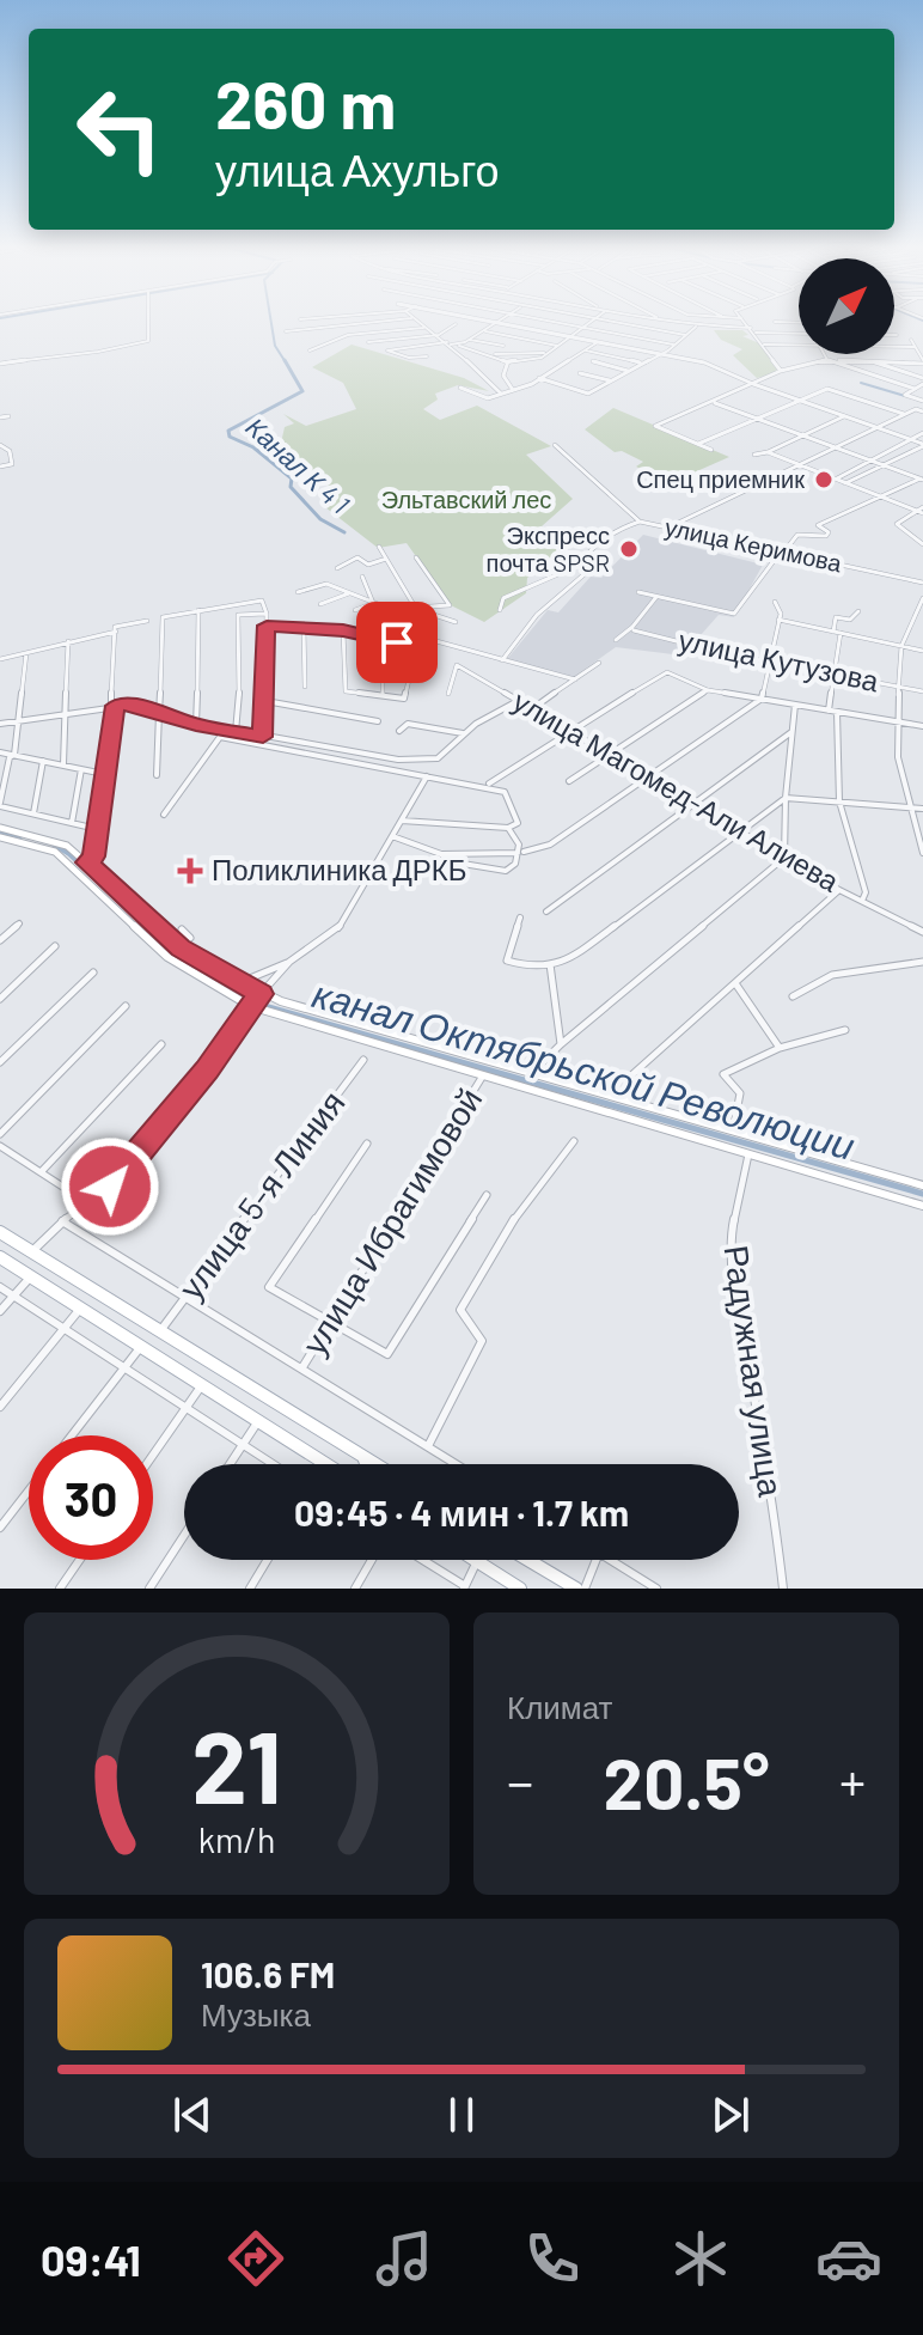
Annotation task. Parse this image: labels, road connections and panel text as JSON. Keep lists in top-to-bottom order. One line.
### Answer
{"streets":{"street":["улица Керимова","улица Кутузова","улица Магомед-Али Алиева","улица 5-я Линия","улица Ибрагимовой","Радужная улица"]},"water":["Канал К 4 1","канал Октябрьской Революции"],"parks":["Эльтавский лес"],"places":{"other":["Спец приемник","Экспресс почта SPSR"],"health":["Поликлиника ДРКБ"]},"north":"top right","page":{"turn":["260 m","улица Ахульго"],"limit":"30","trip":"09:45 · 4 мин · 1.7 km","tile":"Климат","heat":["−","20.5°","+"],"song":["106.6 FM","Музыка"],"tabs":"09:41","gauge":["21","km/h"]}}
